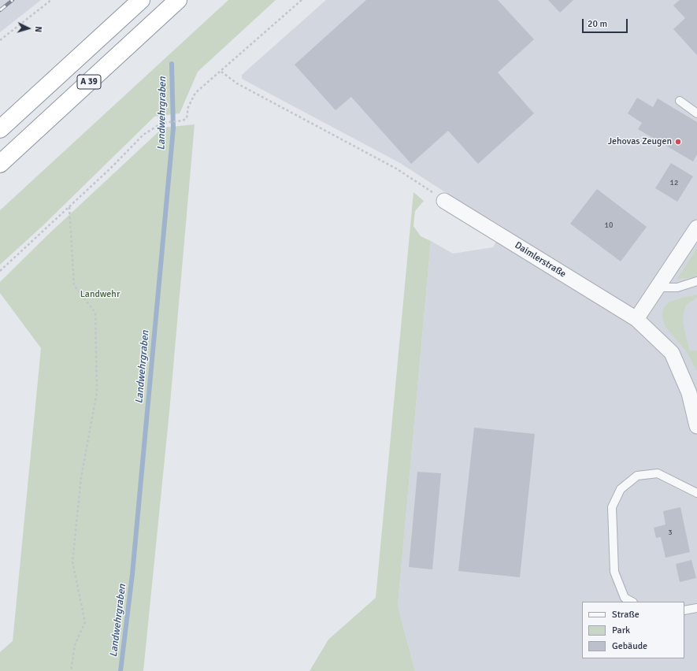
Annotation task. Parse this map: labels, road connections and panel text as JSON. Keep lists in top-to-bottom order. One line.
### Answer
{"streets":{"highway":["A 39"],"street":["Daimlerstraße"]},"water":["Landwehrgraben"],"parks":["Landwehr"],"places":["Jehovas Zeugen"],"house_numbers":["12","10","3"],"legend":["Straße","Park","Gebäude"],"scale_bar":"20 m","north":"right"}
